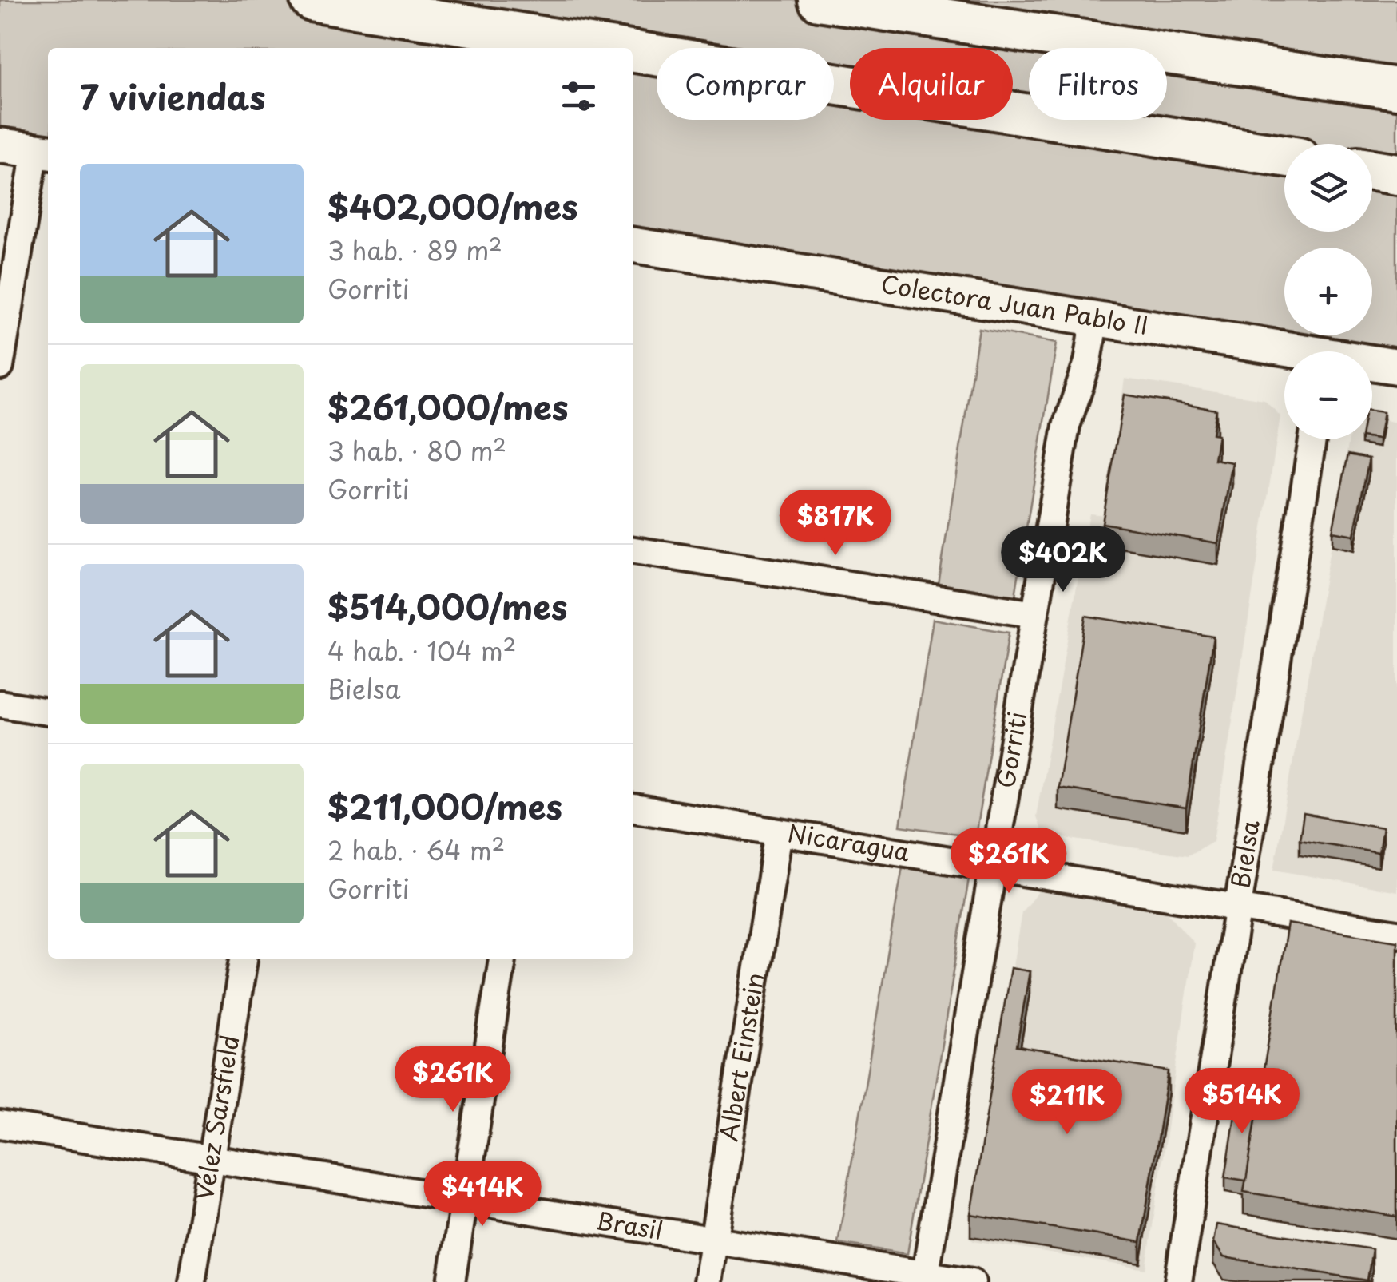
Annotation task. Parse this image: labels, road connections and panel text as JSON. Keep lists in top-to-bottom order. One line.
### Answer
{"streets":{"main road":["Colectora Juan Pablo II"],"street":["Gorriti","Nicaragua","Bielsa","Albert Einstein","Vélez Sarsfield","Brasil"]},"crossings":[["Colectora Juan Pablo II","Gorriti"],["Gorriti","Nicaragua"],["Gorriti","Brasil"],["Nicaragua","Bielsa"],["Nicaragua","Albert Einstein"],["Albert Einstein","Brasil"],["Vélez Sarsfield","Brasil"]],"page":{"chip":["Comprar","Alquilar","Filtros"],"heading":"7 viviendas","map_buttons":["+","−"],"list":[{"name":"$402,000/mes","note":"3 hab. · 89 m² · Gorriti"},{"name":"$261,000/mes","note":"3 hab. · 80 m² · Gorriti"},{"name":"$514,000/mes","note":"4 hab. · 104 m² · Bielsa"},{"name":"$211,000/mes","note":"2 hab. · 64 m² · Gorriti"}],"price":["$817K","$402K","$261K","$261K","$514K","$211K","$414K"]}}
